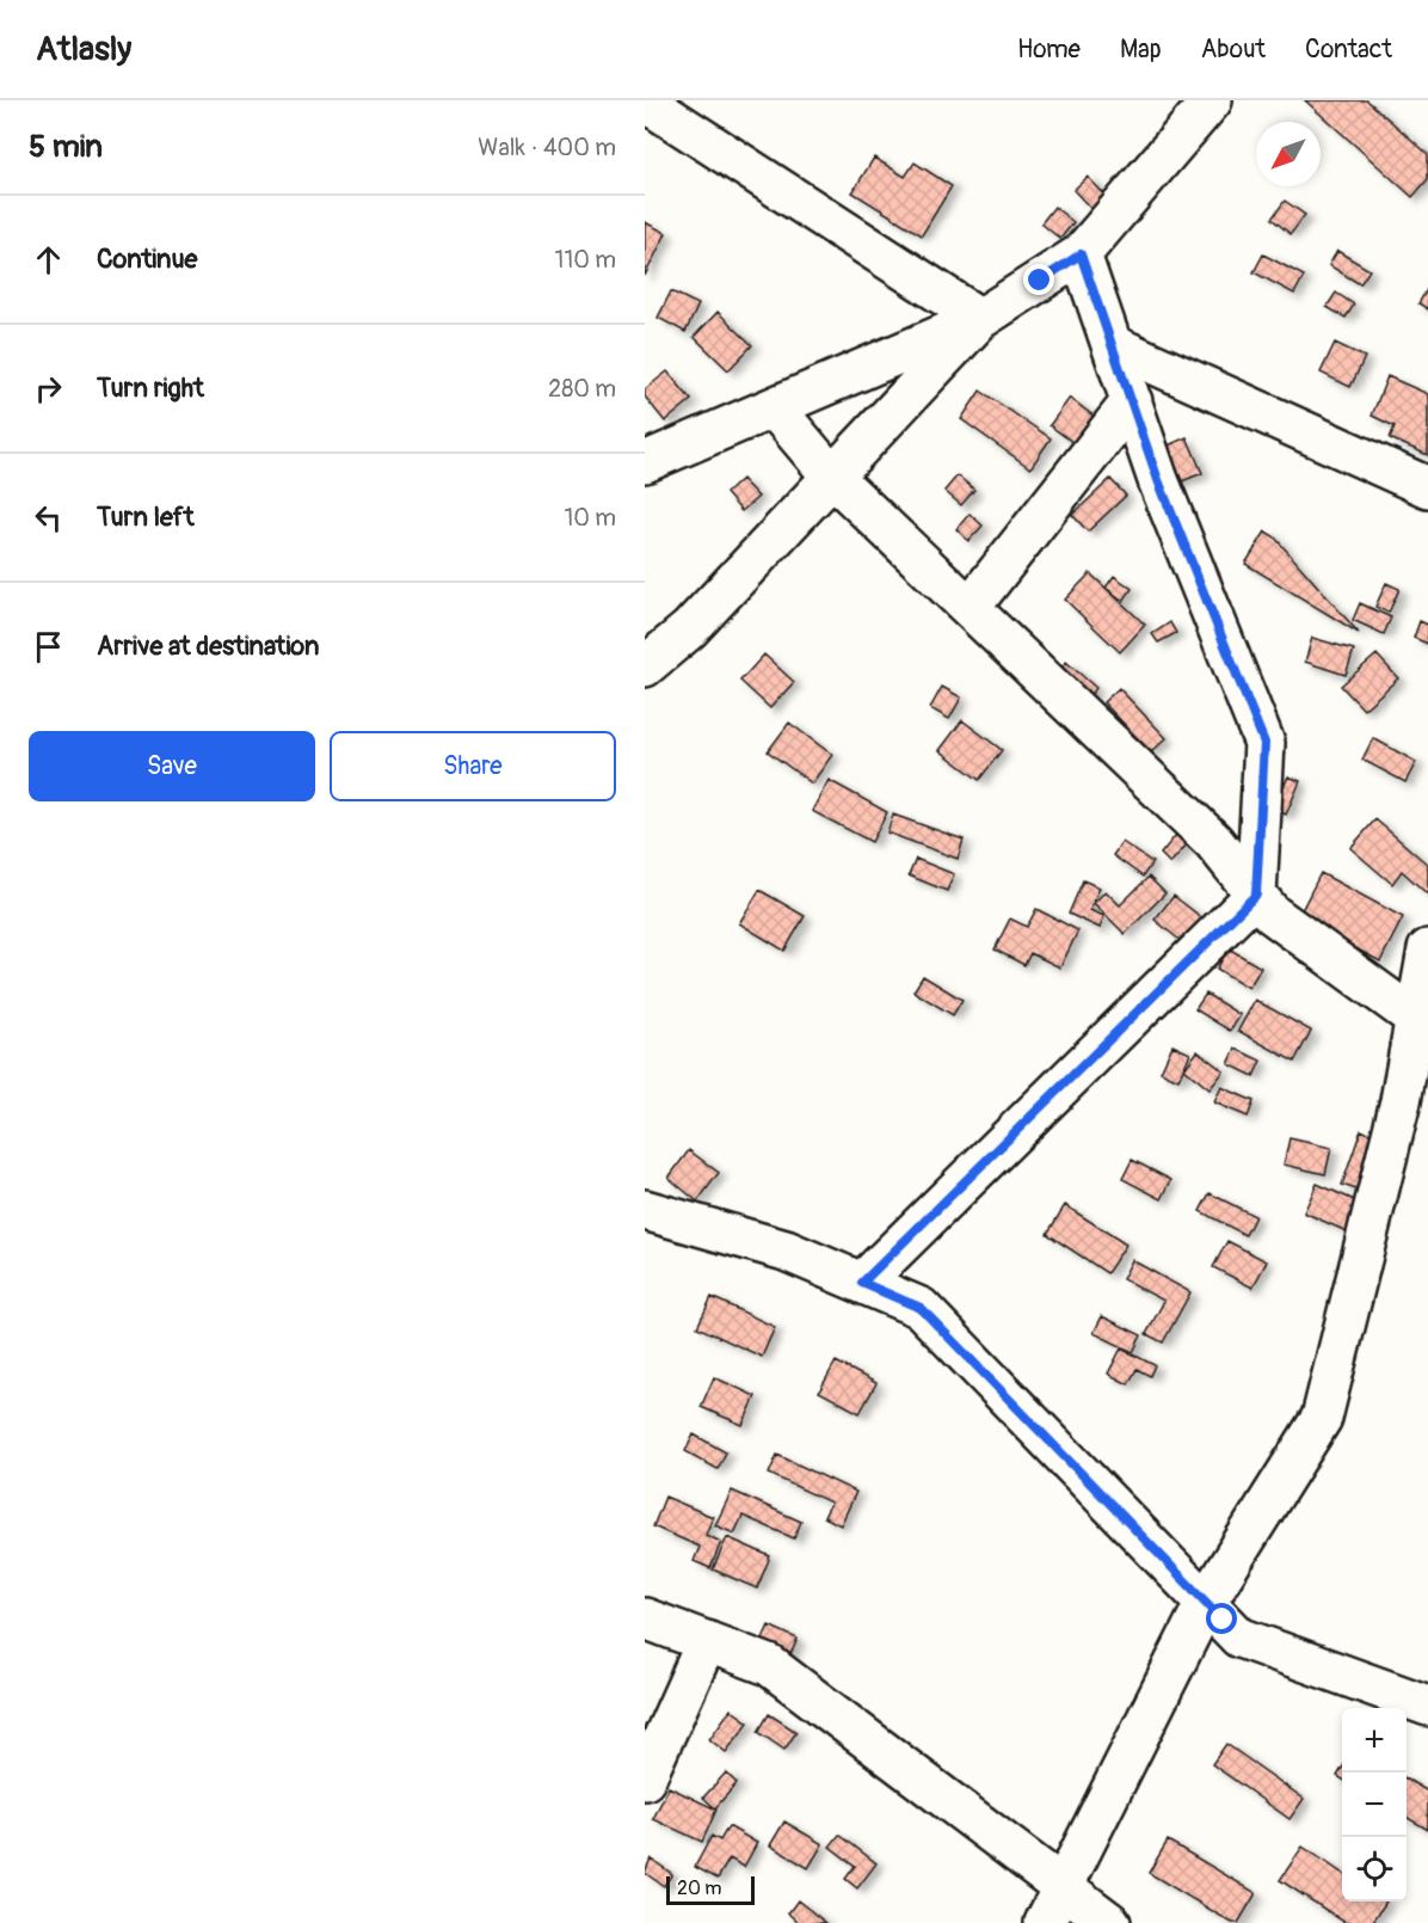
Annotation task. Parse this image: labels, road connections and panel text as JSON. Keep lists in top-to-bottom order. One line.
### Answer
{"scale_bar":"20 m","north":"bottom left","page":{"header":"Atlasly","nav":["Home","Map","About","Contact"],"heading":["5 min","Walk · 400 m"],"list":[["Continue","110 m"],["Turn right","280 m"],["Turn left","10 m"],"Arrive at destination"],"buttons":["Save","Share"],"map_buttons":["+","−"],"scale":"20 m"}}
